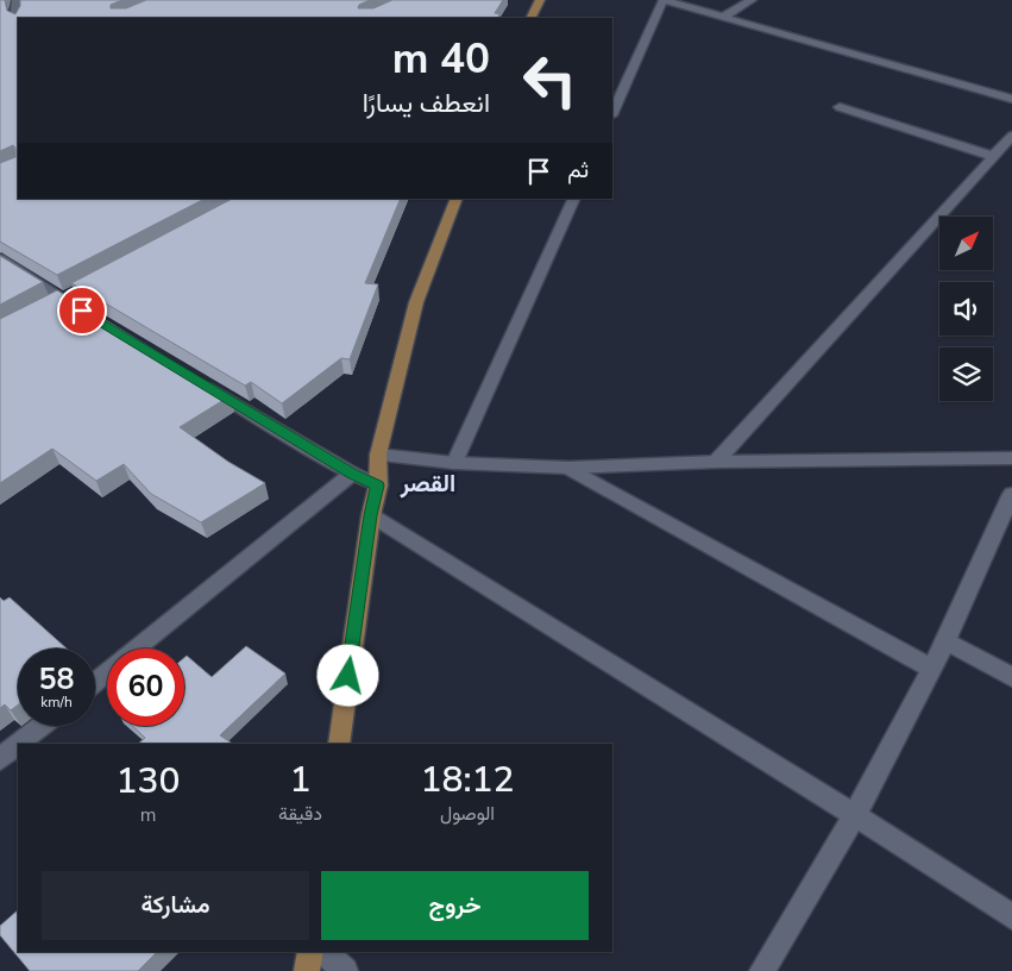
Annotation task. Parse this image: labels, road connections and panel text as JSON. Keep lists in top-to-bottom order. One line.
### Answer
{"districts":["القصر"],"north":"top right","page":{"turn":["40 m","انعطف يسارًا"],"then":"ثم","speed":"58 km/h","limit":"60","eta":["18:12","الوصول","1","دقيقة","130","m"],"buttons":["خروج","مشاركة"]}}
